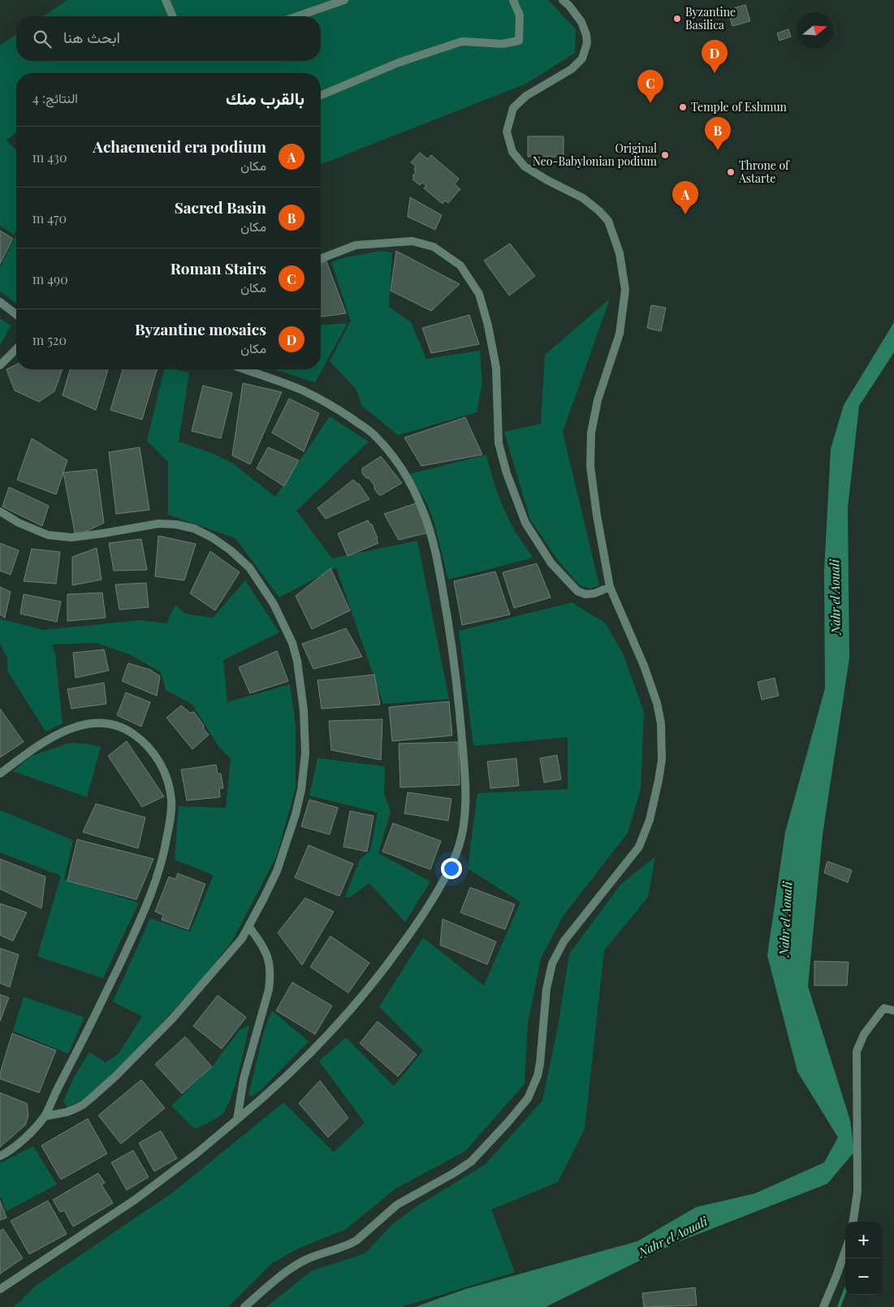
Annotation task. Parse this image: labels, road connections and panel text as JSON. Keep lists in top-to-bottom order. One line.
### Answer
{"water":["Nahr el Aouali"],"places":["Byzantine Basilica","Temple of Eshmun","Original Neo-Babylonian podium","Throne of Astarte"],"north":"right","page":{"search":"ابحث هنا","pins":["D","C","B","A"],"heading":["بالقرب منك","النتائج: 4"],"list":[{"mark":"A","name":"Achaemenid era podium","note":"مكان","value":"430 m"},{"mark":"B","name":"Sacred Basin","note":"مكان","value":"470 m"},{"mark":"C","name":"Roman Stairs","note":"مكان","value":"490 m"},{"mark":"D","name":"Byzantine mosaics","note":"مكان","value":"520 m"}],"map_buttons":["+","−"]}}
